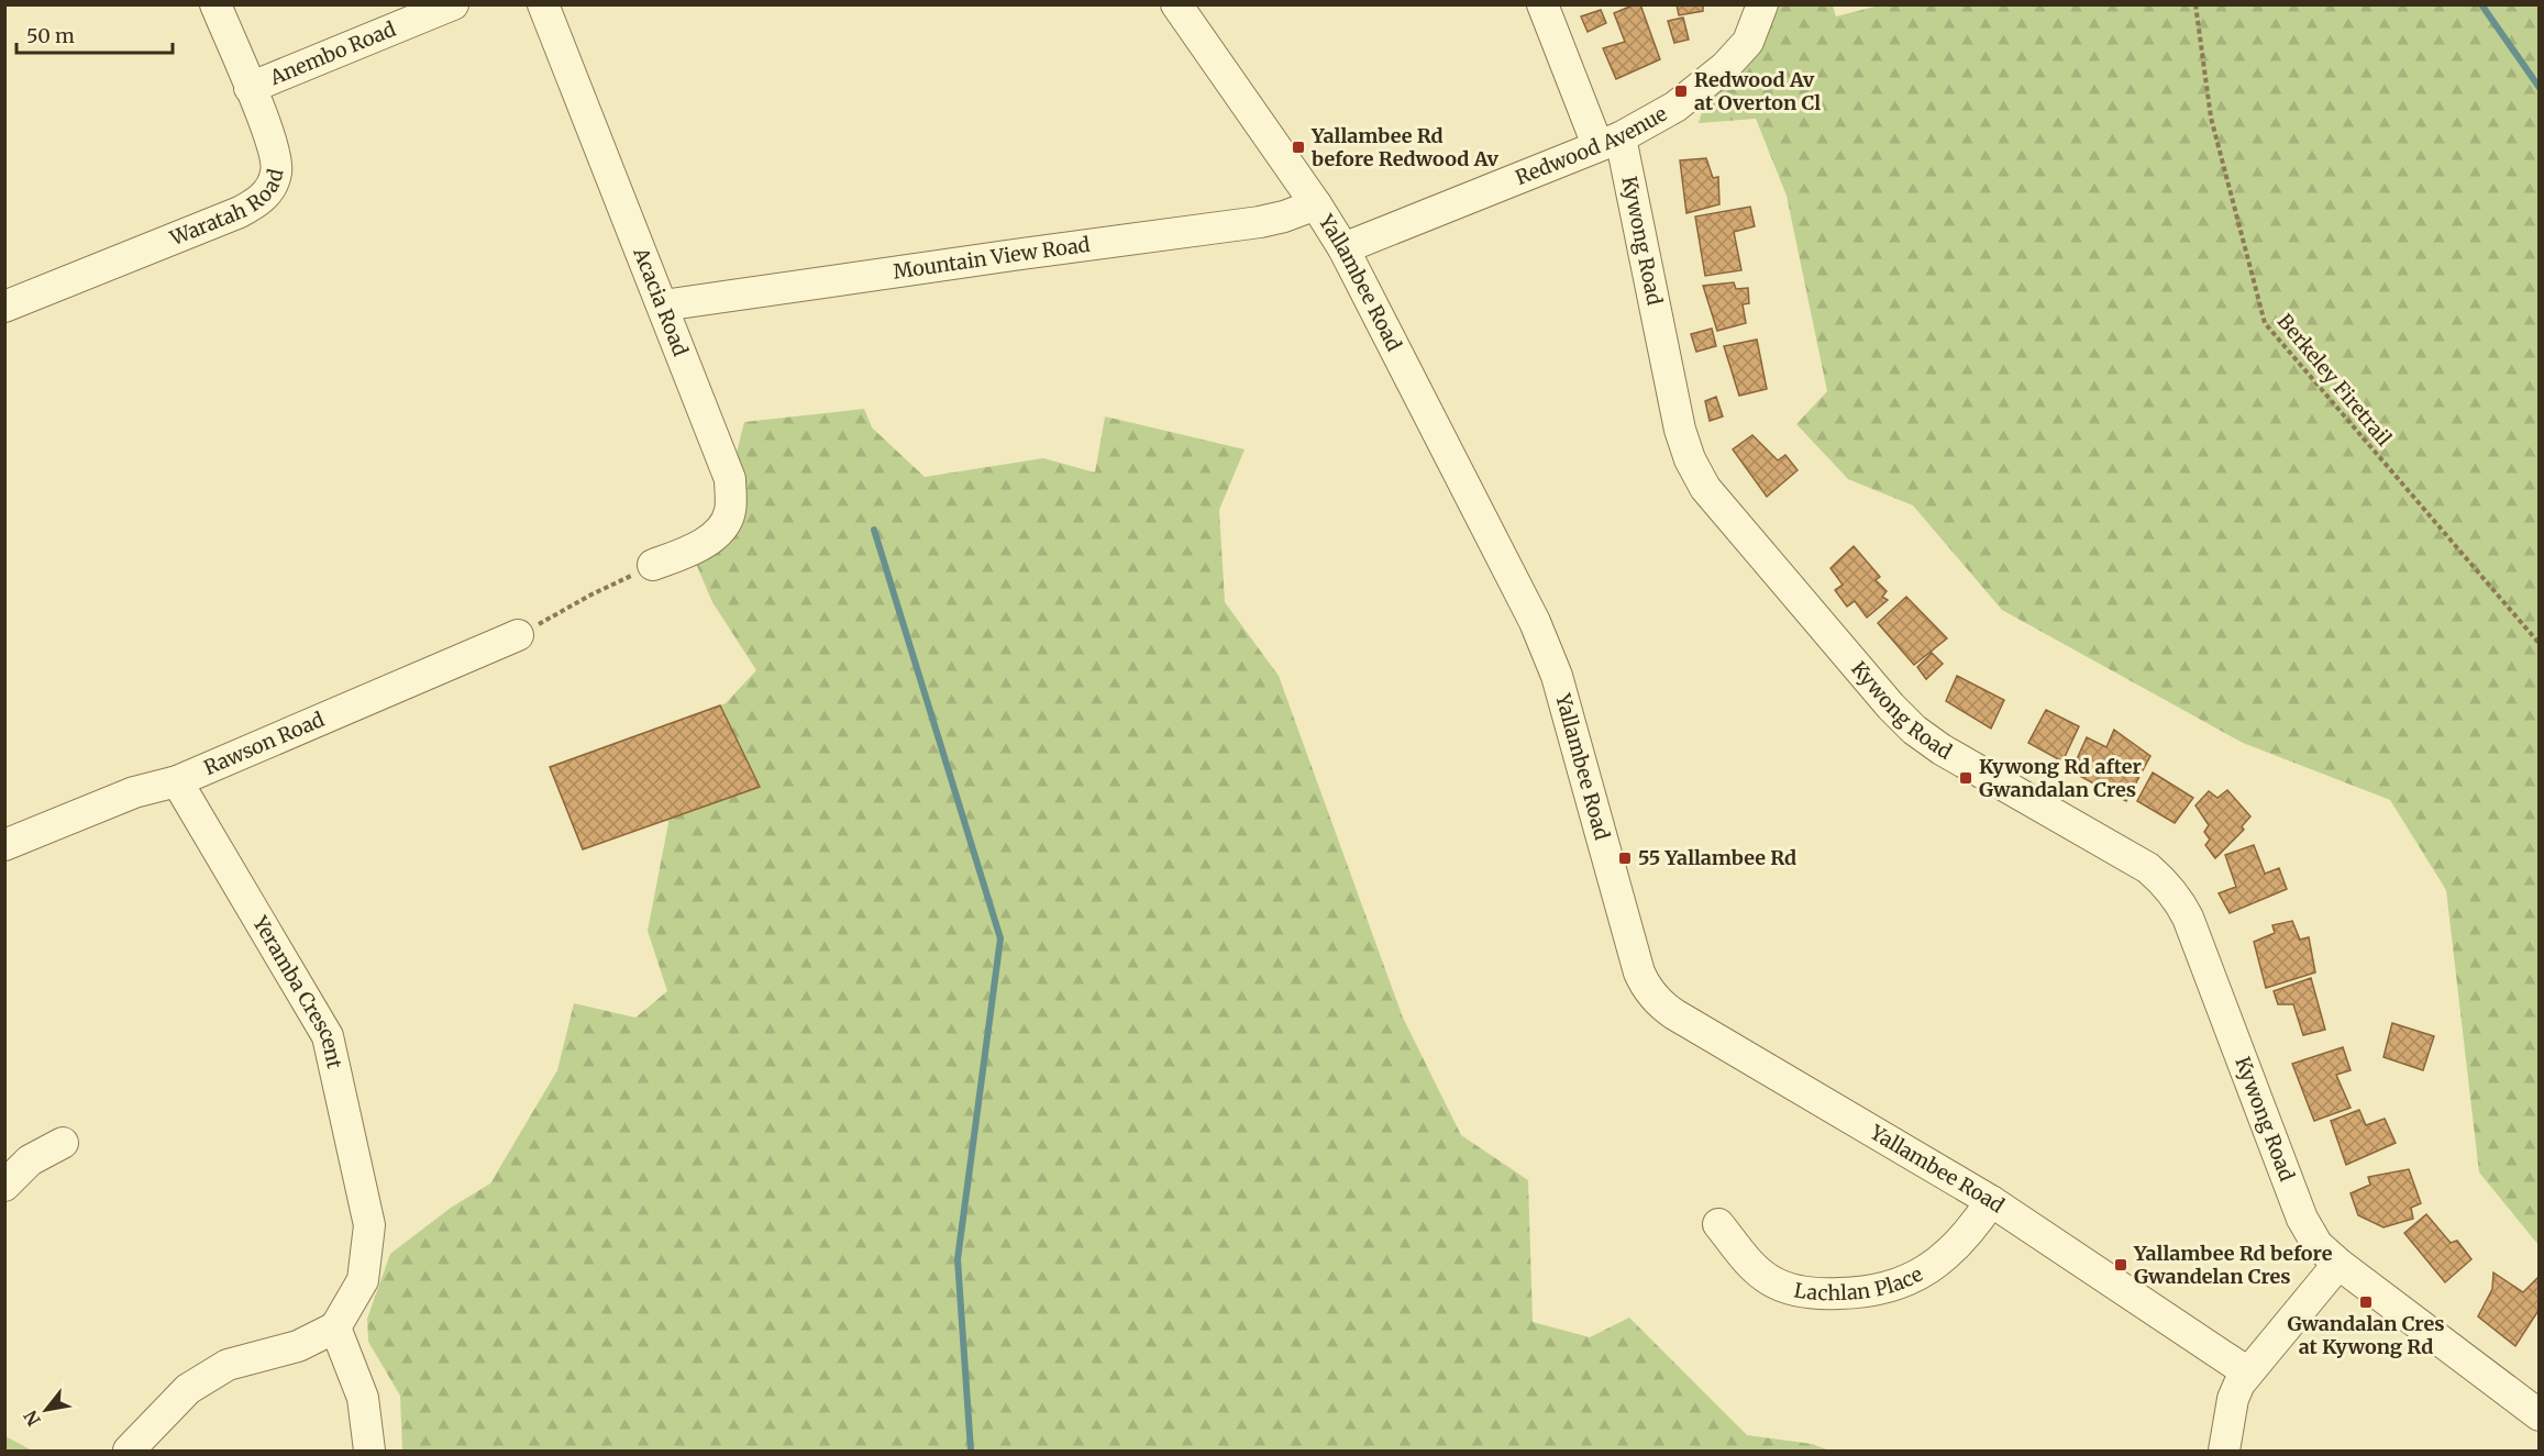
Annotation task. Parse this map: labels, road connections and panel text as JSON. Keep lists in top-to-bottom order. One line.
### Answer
{"streets":{"street":["Anembo Road","Redwood Avenue","Waratah Road","Kywong Road","Mountain View Road","Yallambee Road","Acacia Road","Rawson Road","Yeramba Crescent","Lachlan Place"],"path":["Berkeley Firetrail"]},"crossings":[["Anembo Road","Waratah Road"],["Redwood Avenue","Kywong Road"],["Redwood Avenue","Yallambee Road"],["Mountain View Road","Yallambee Road"],["Mountain View Road","Acacia Road"],["Yallambee Road","Lachlan Place"],["Rawson Road","Yeramba Crescent"]],"places":{"transit":["Redwood Av at Overton Cl","Yallambee Rd before Redwood Av","Kywong Rd after Gwandalan Cres","55 Yallambee Rd","Yallambee Rd before Gwandelan Cres","Gwandalan Cres at Kywong Rd"]},"scale_bar":"50 m","north":"bottom left"}
